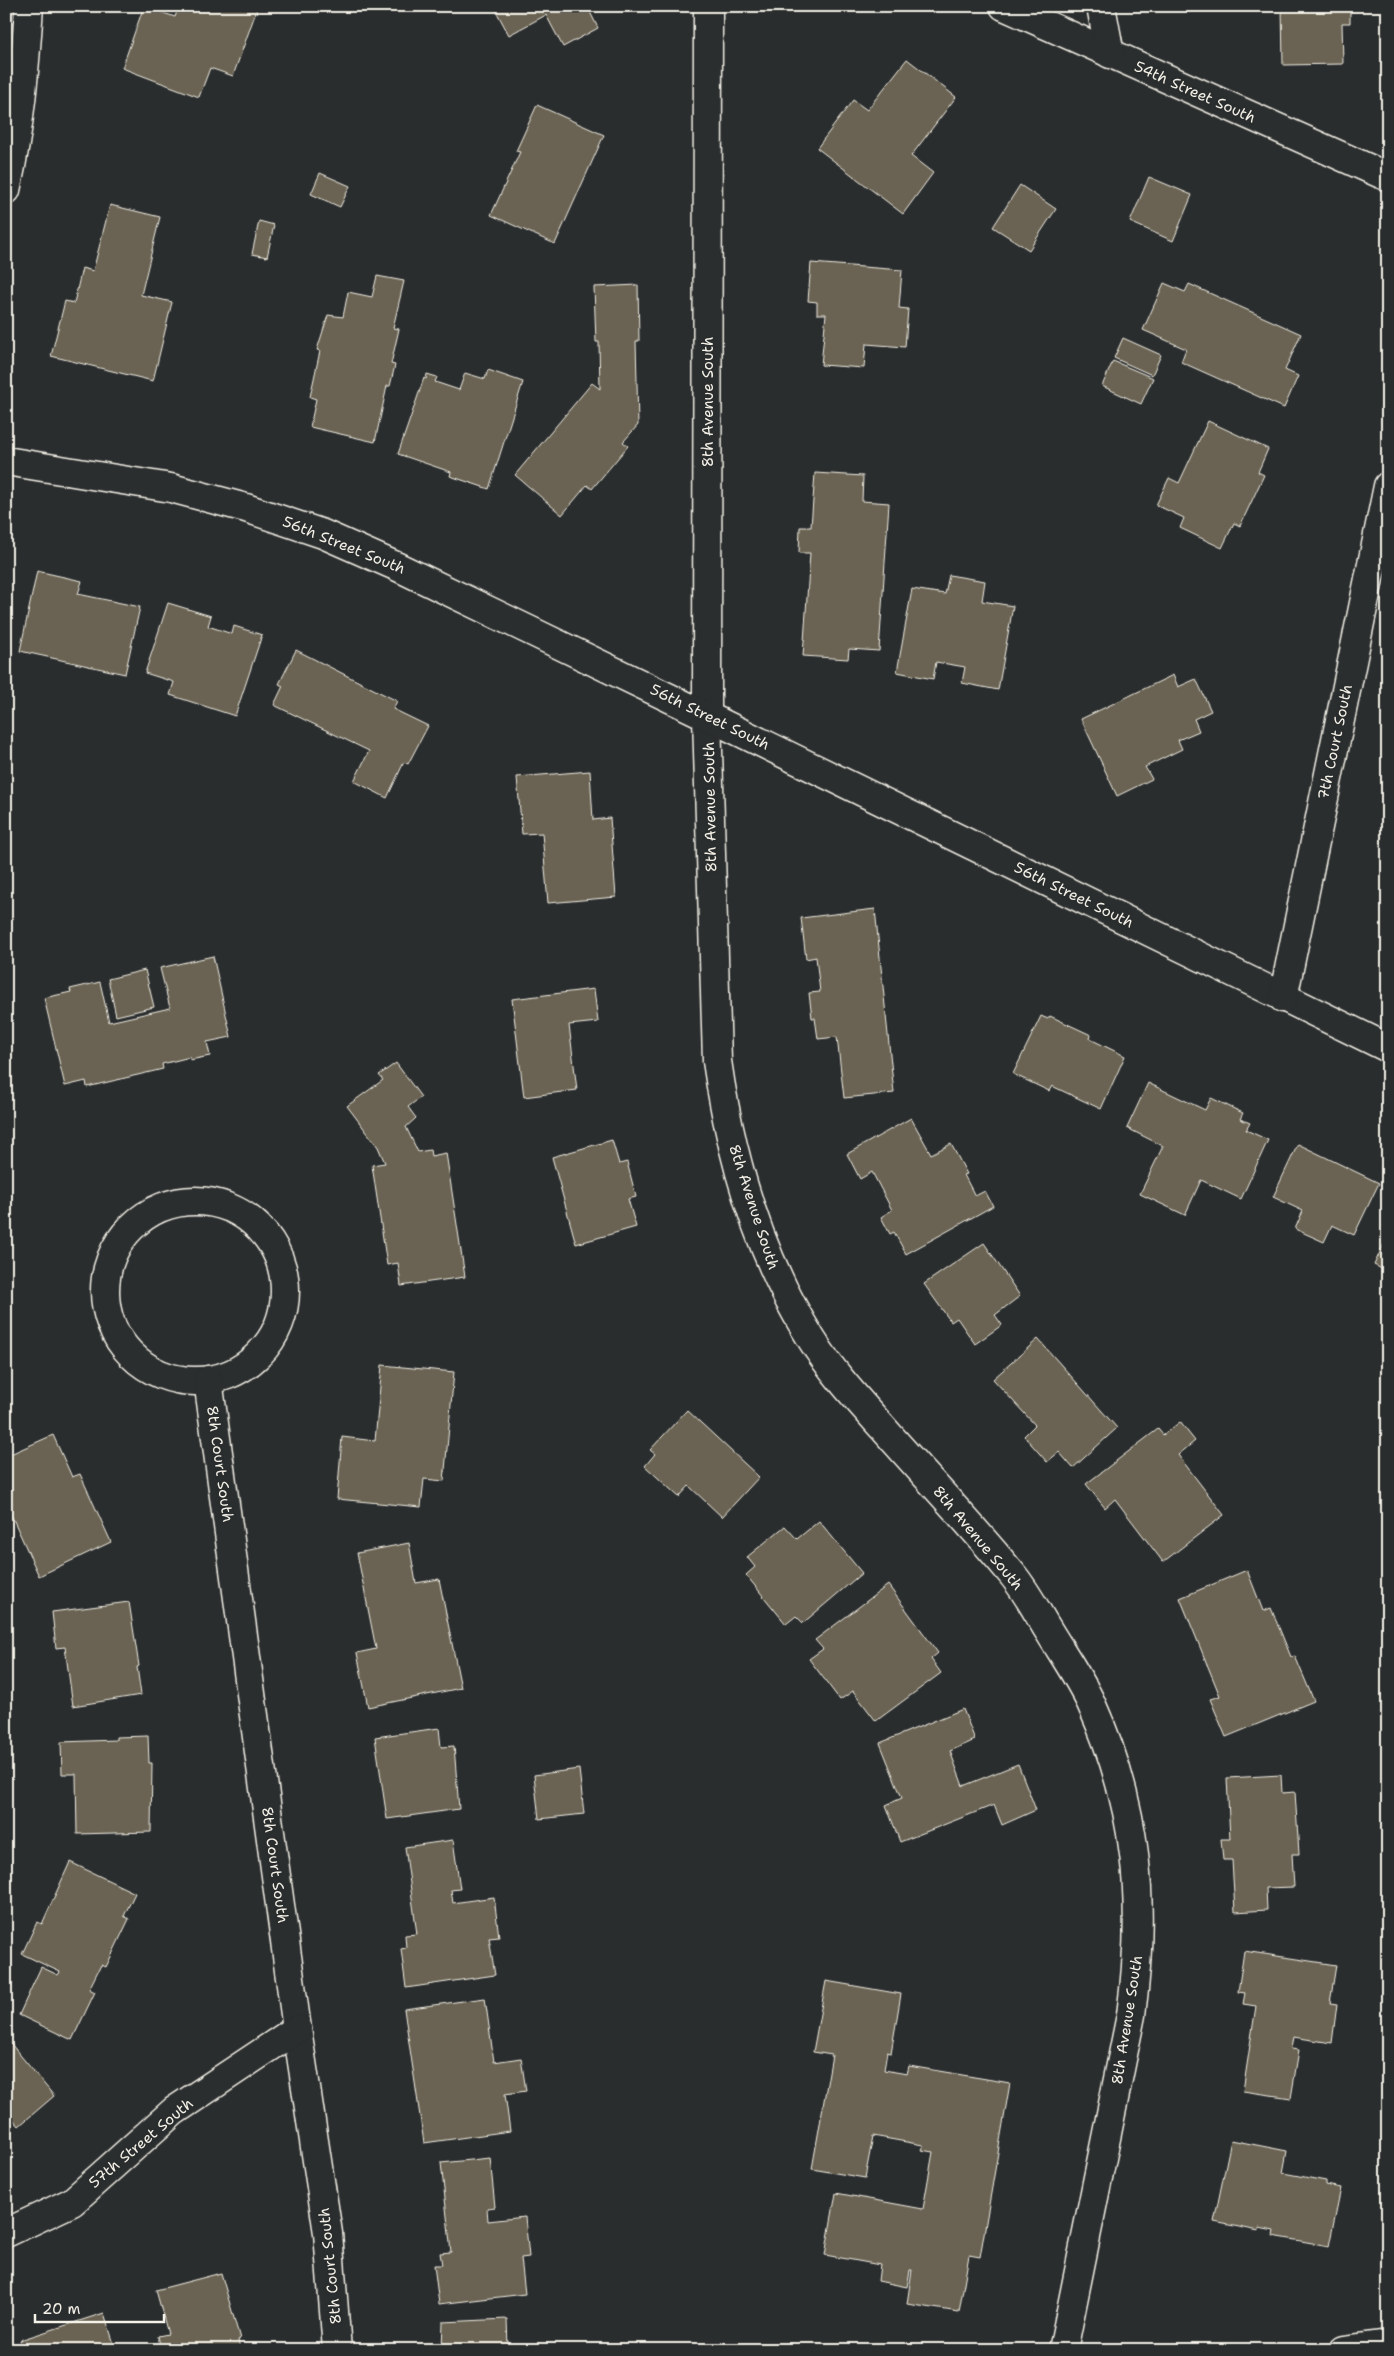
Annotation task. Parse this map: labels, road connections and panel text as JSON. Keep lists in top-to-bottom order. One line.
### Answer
{"streets":{"street":["54th Street South","8th Avenue South","56th Street South","7th Court South","8th Court South","57th Street South"]},"crossings":[["8th Avenue South","56th Street South"],["56th Street South","7th Court South"],["8th Court South","57th Street South"]],"scale_bar":"20 m"}
